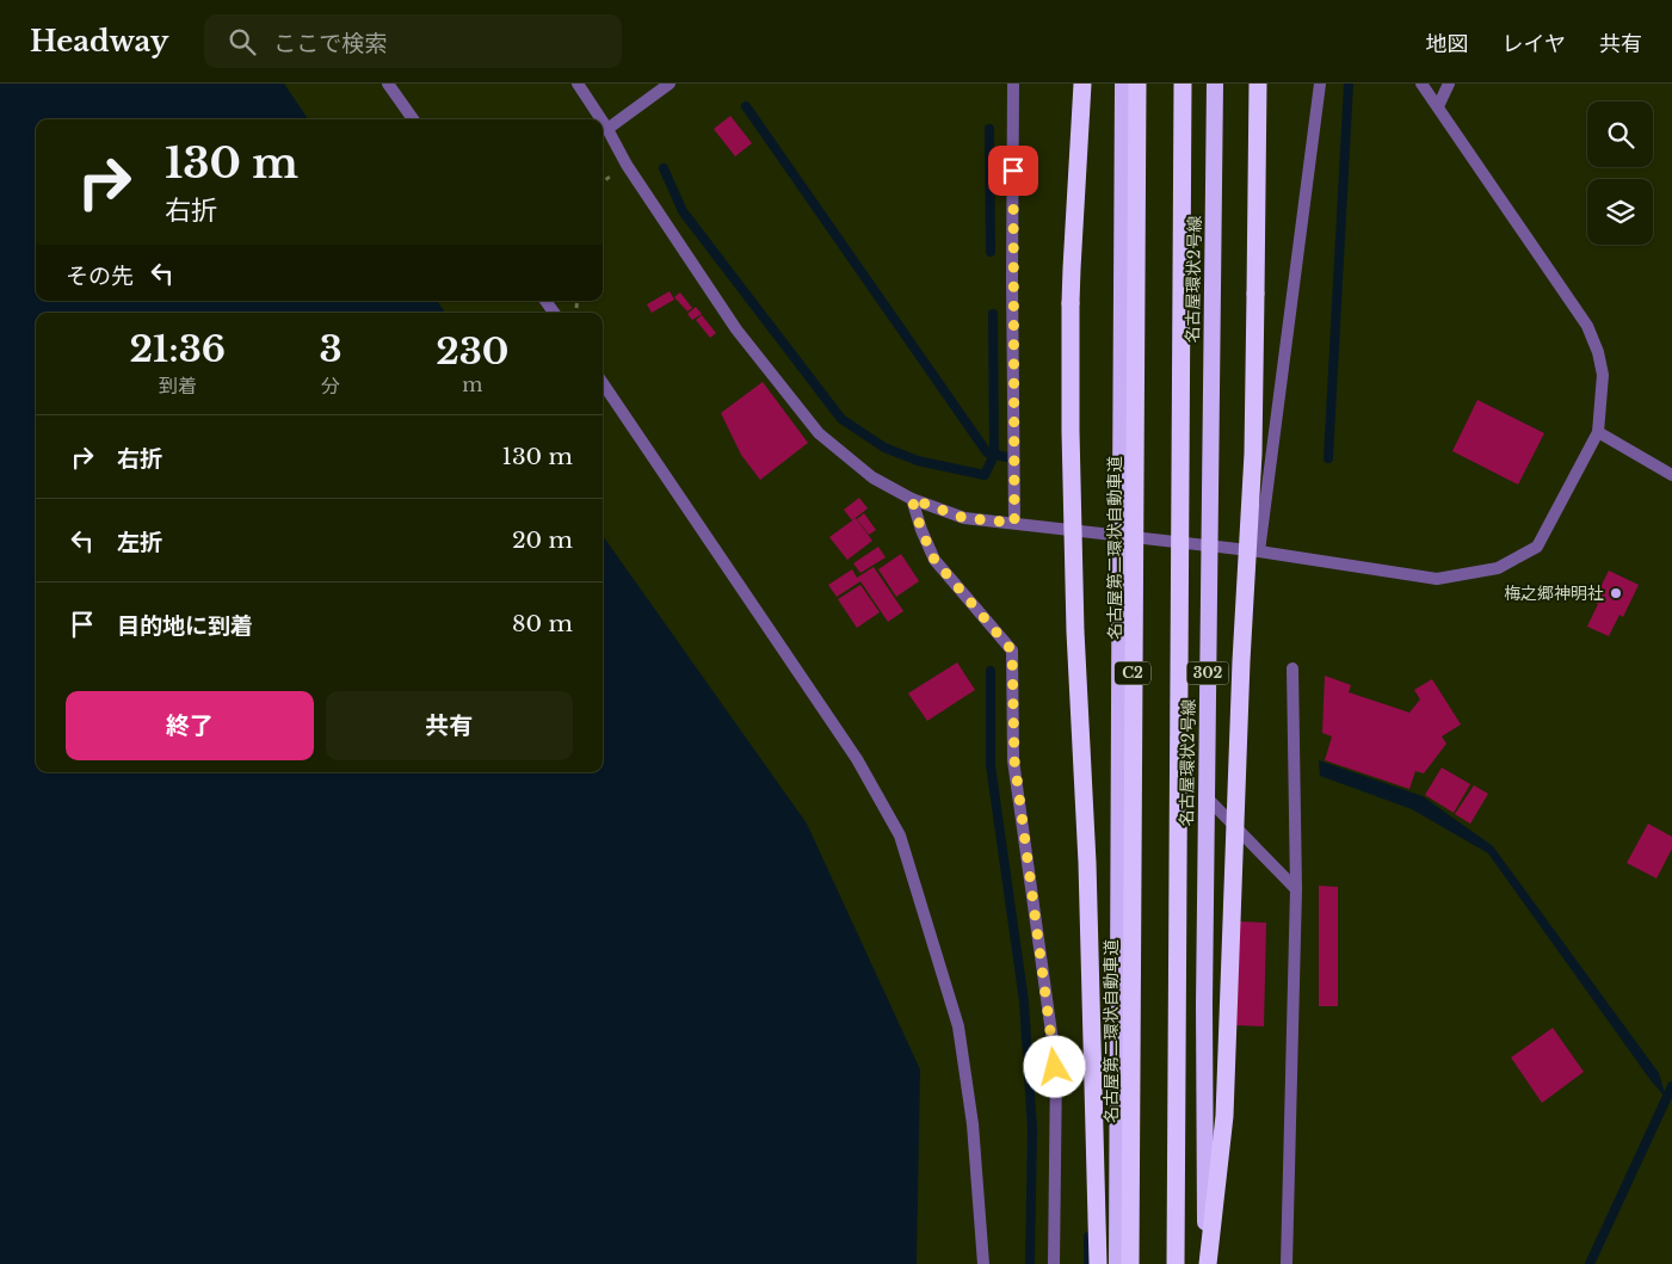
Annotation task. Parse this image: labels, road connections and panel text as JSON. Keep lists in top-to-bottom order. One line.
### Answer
{"streets":{"highway":["名古屋環状2号線","名古屋第二環状自動車道","C2","302"]},"places":["梅之郷神明社"],"page":{"header":"Headway","search":"ここで検索","nav":["地図","レイヤ","共有"],"turn":["130 m","右折"],"then":"その先","eta":["21:36","到着","3","分","230","m"],"list":[{"name":"右折","value":"130 m"},{"name":"左折","value":"20 m"},{"name":"目的地に到着","value":"80 m"}],"buttons":["終了","共有"]}}
